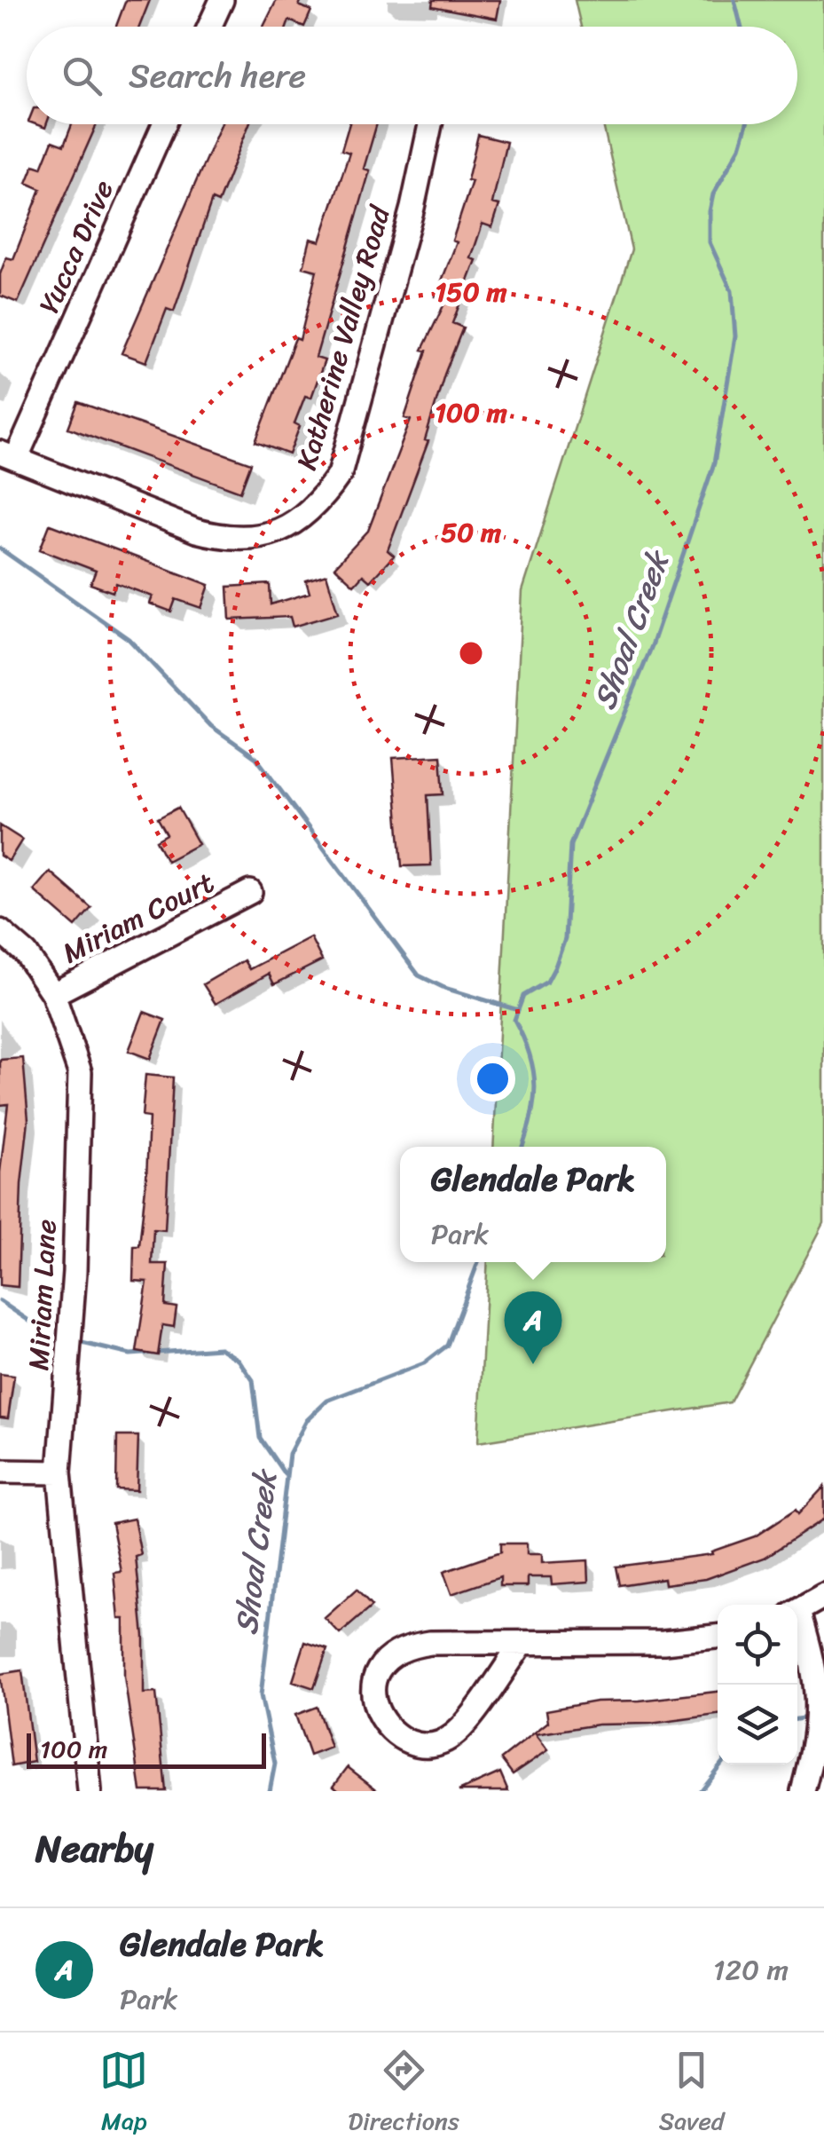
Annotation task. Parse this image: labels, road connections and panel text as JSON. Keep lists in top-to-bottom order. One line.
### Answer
{"streets":{"street":["Yucca Drive","Katherine Valley Road","Miriam Court","Miriam Lane"]},"crossings":[["Yucca Drive","Katherine Valley Road"],["Miriam Court","Miriam Lane"]],"water":["Shoal Creek"],"scale_bar":"100 m","page":{"search":"Search here","popup":["Glendale Park","Park"],"pins":"A","scale":"100 m","heading":"Nearby","list":[{"mark":"A","name":"Glendale Park","note":"Park","value":"120 m"}],"nav":["Map","Directions","Saved"]},"rings":["150 m","100 m","50 m"]}
